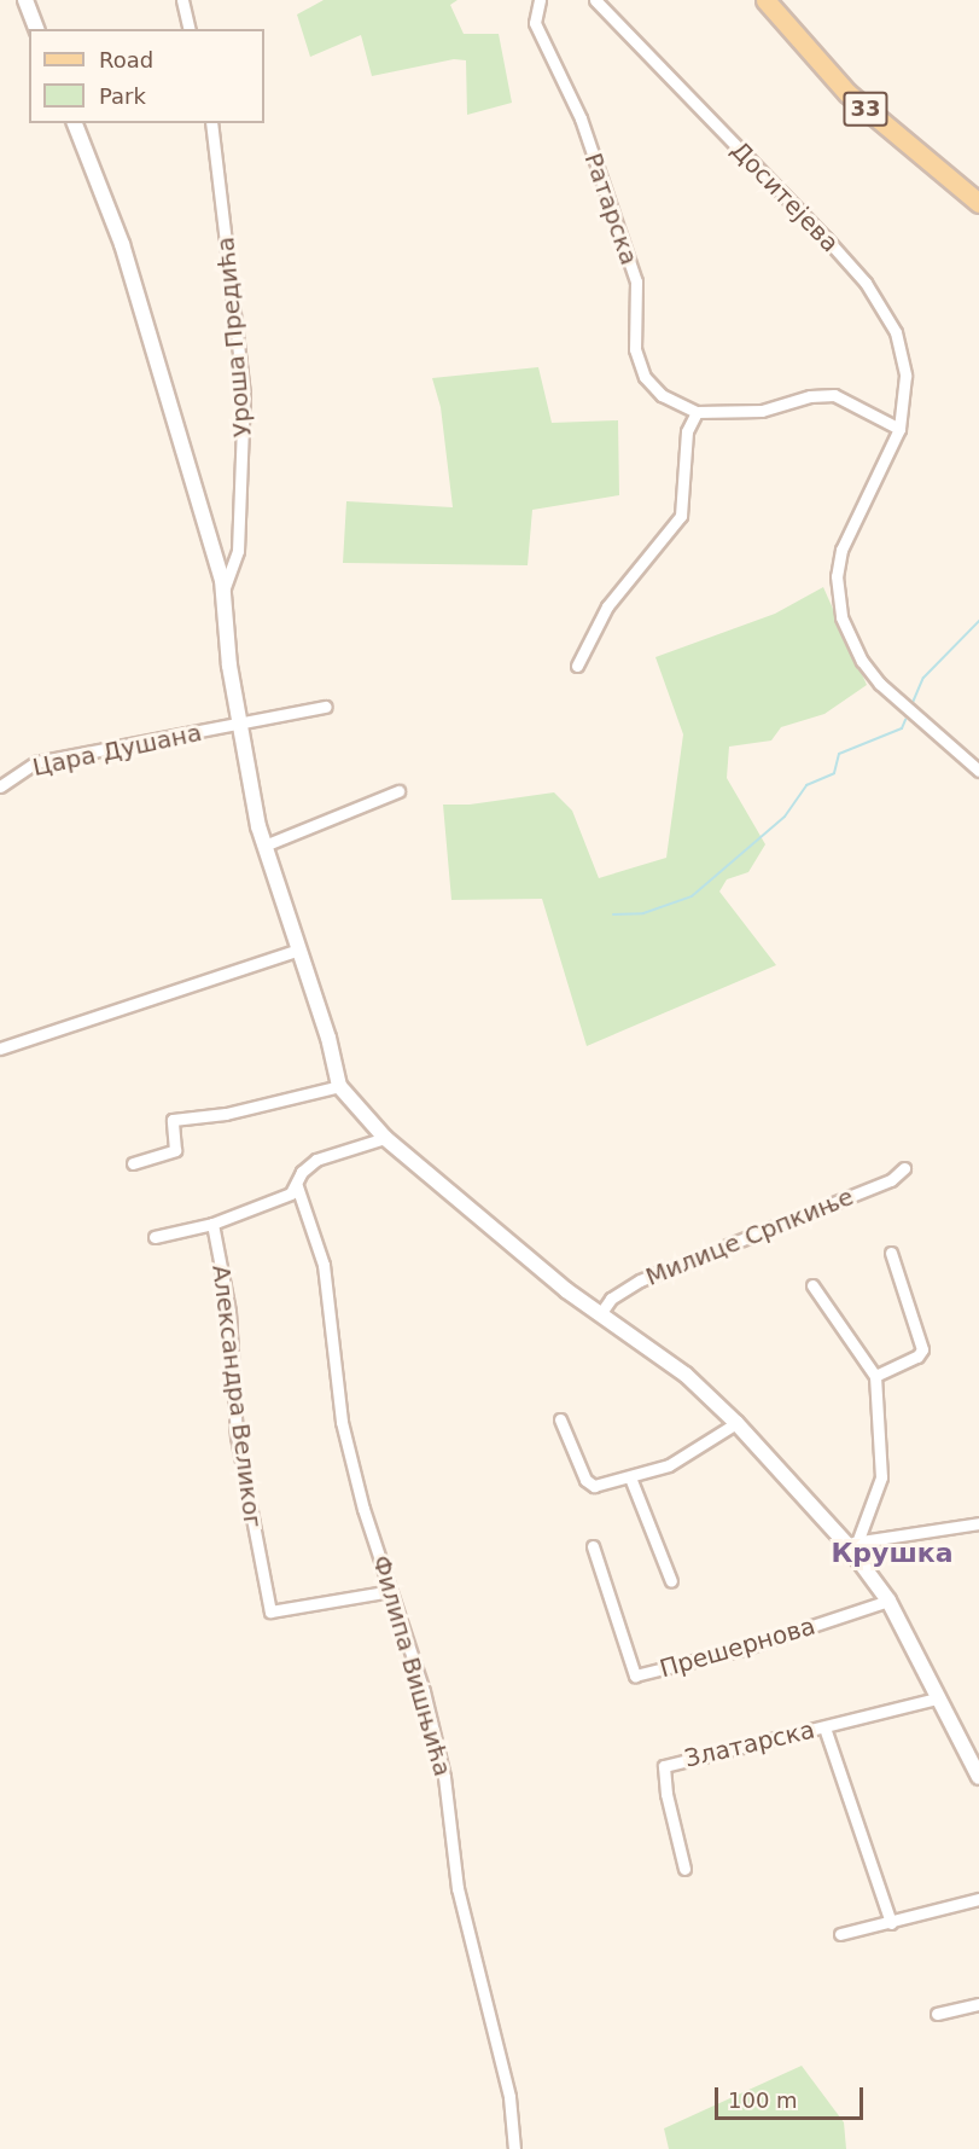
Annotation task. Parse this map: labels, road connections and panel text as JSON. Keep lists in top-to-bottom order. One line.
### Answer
{"streets":{"main road":["33"],"street":["Доситејева","Ратарска","Уроша Предића","Цара Душана","Милице Српкиње","Александра Великог","Прешернова","Филипа Вишњића","Златарска"]},"crossings":[["Александра Великог","Филипа Вишњића"]],"districts":["Крушка"],"legend":["Road","Park"],"scale_bar":"100 m"}
